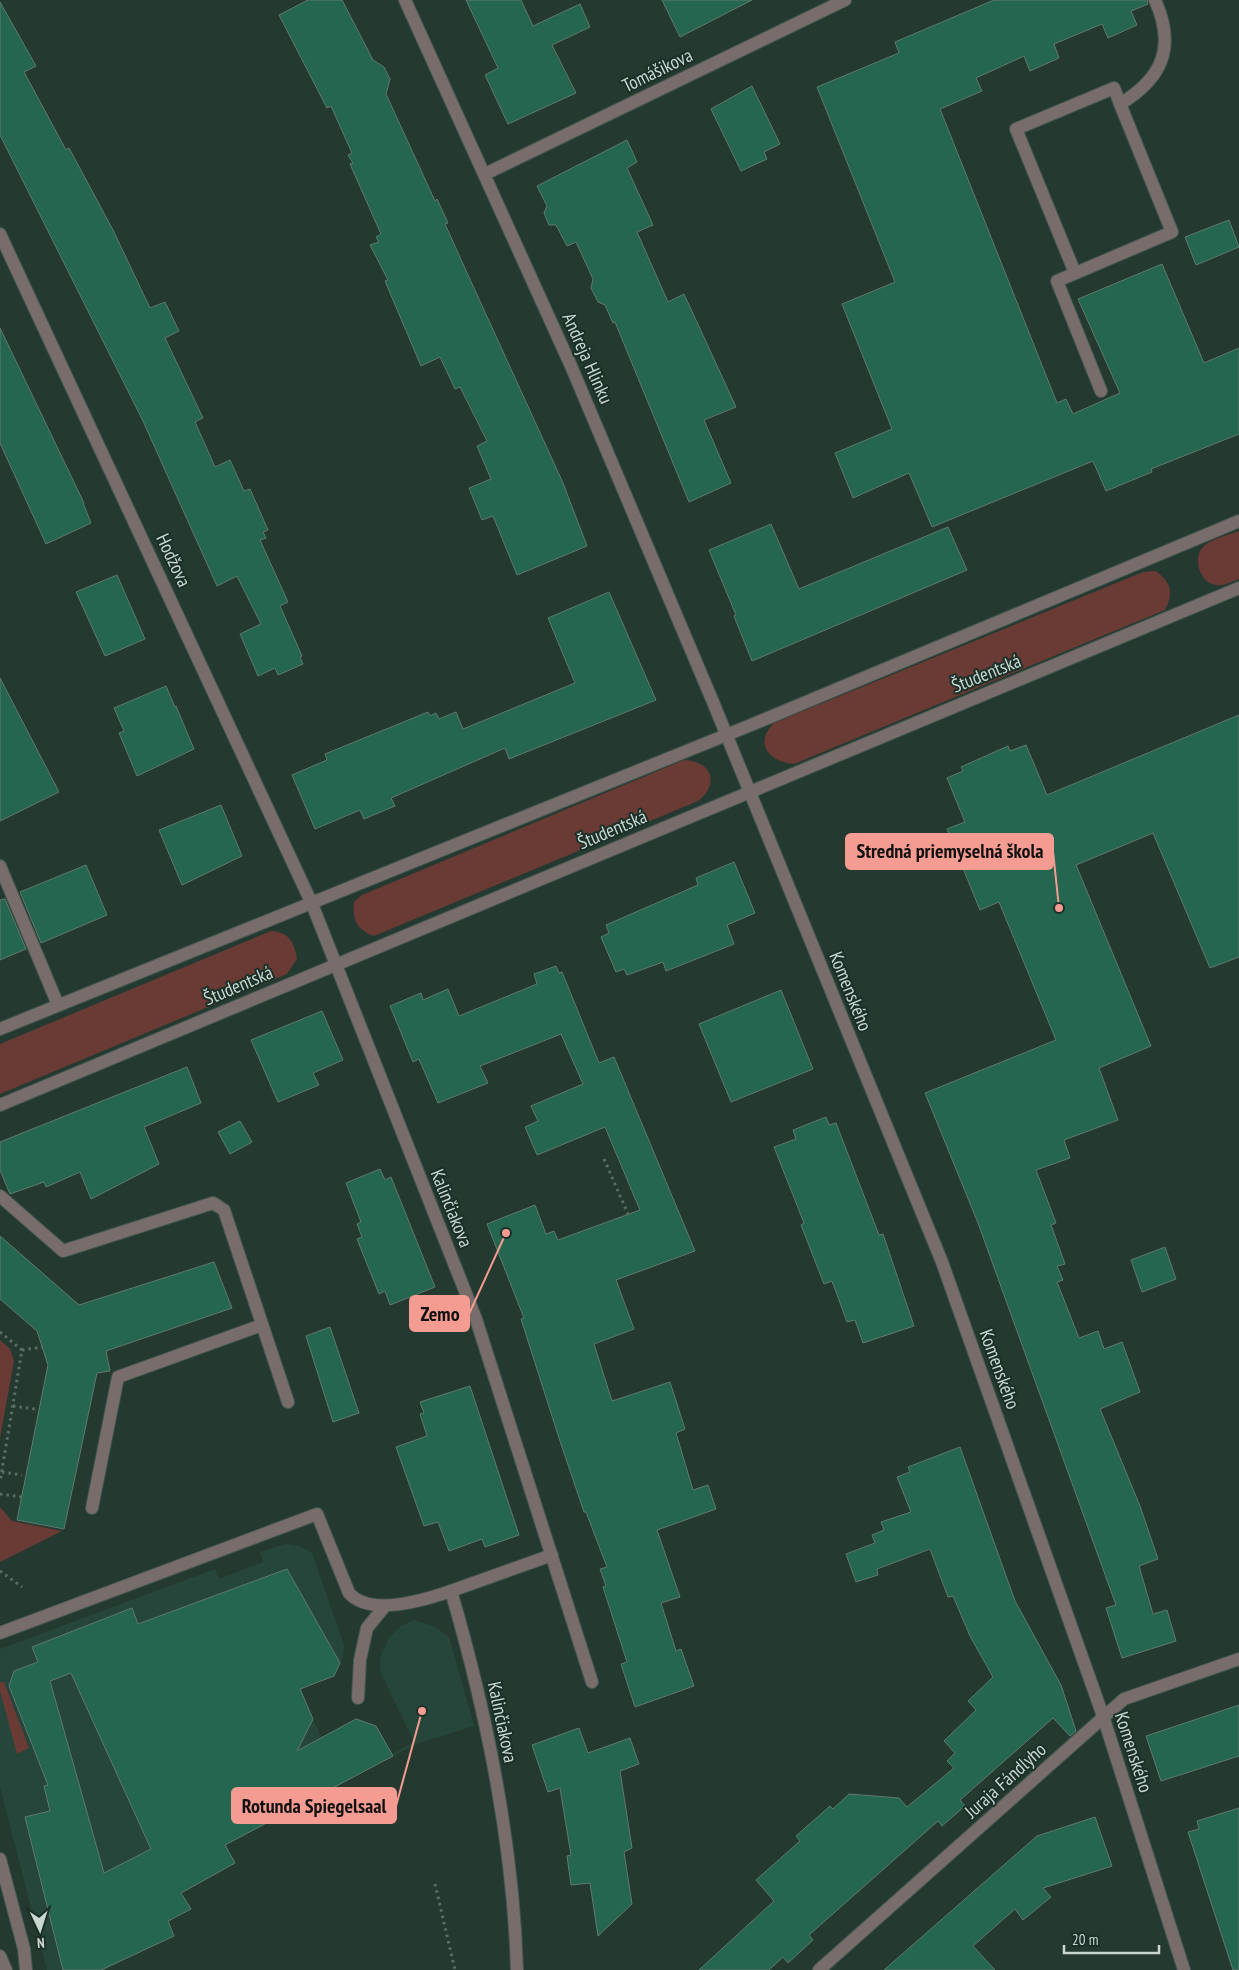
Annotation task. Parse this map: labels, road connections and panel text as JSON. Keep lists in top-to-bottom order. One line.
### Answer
{"streets":{"street":["Tomášikova","Andreja Hlinku","Hodžova","Študentská","Komenského","Kalinčiakova","Juraja Fándlyho"]},"crossings":[["Tomášikova","Andreja Hlinku"],["Andreja Hlinku","Študentská"],["Andreja Hlinku","Komenského"],["Hodžova","Študentská"],["Hodžova","Kalinčiakova"],["Študentská","Komenského"],["Študentská","Kalinčiakova"],["Komenského","Juraja Fándlyho"]],"places":["Stredná priemyselná škola","Zemo","Rotunda Spiegelsaal"],"scale_bar":"20 m","north":"bottom"}
